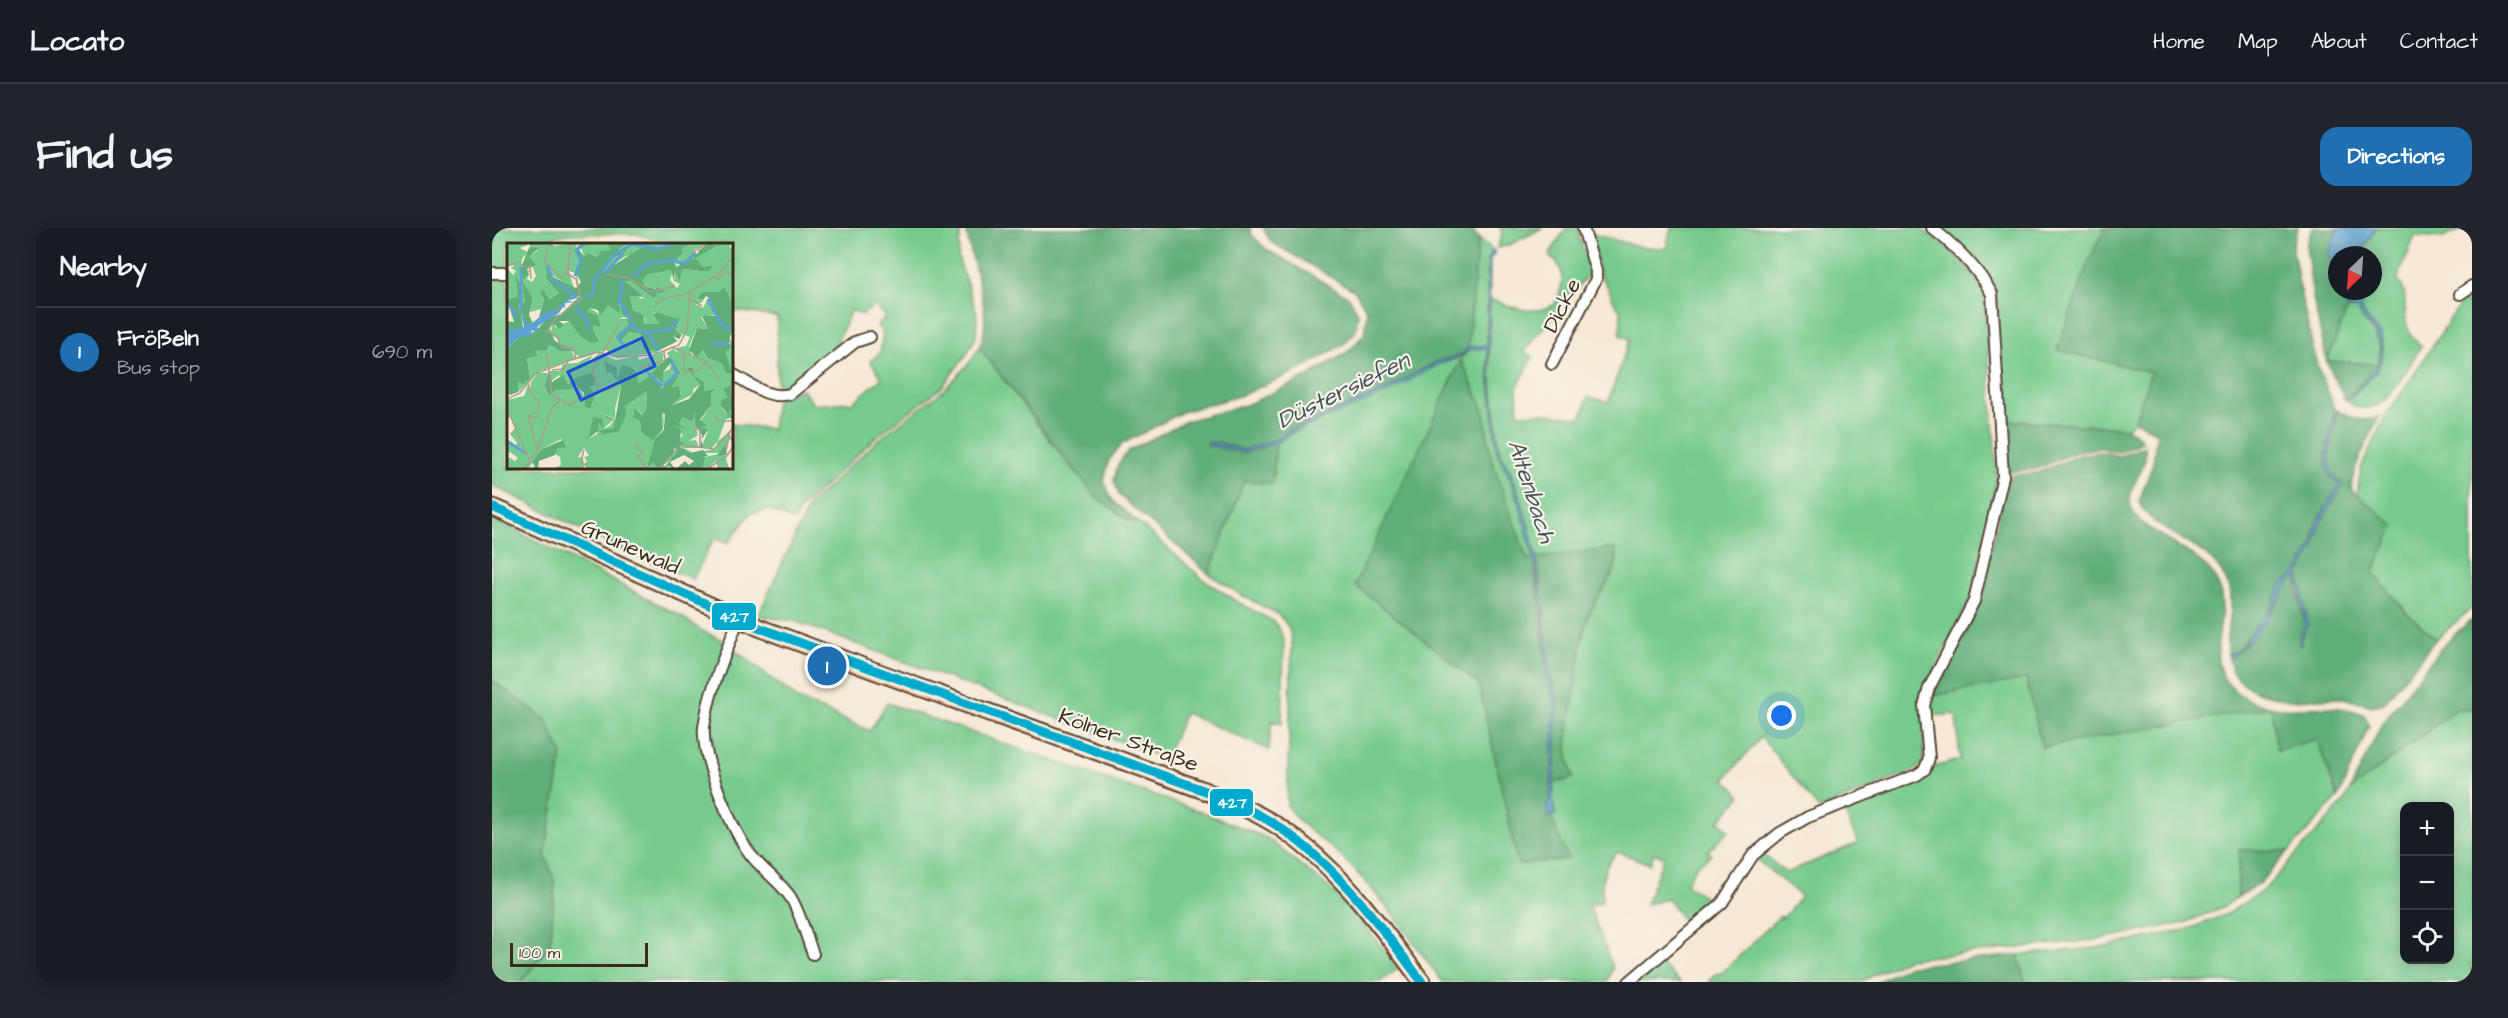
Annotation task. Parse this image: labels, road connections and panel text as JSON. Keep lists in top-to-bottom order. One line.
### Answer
{"streets":{"main road":["Grunewald","Kölner Straße"],"street":["Dicke"]},"crossings":[["Grunewald","Kölner Straße"]],"water":["Düstersiefen","Altenbach"],"lines":["transit line 427"],"scale_bar":"100 m","north":"bottom left","page":{"header":"Locato","nav":["Home","Map","About","Contact"],"title":"Find us","buttons":"Directions","heading":"Nearby","list":[{"mark":"1","name":"Frößeln","note":"Bus stop","value":"690 m"}],"pins":"1","map_buttons":["+","−"],"scale":"100 m"}}
